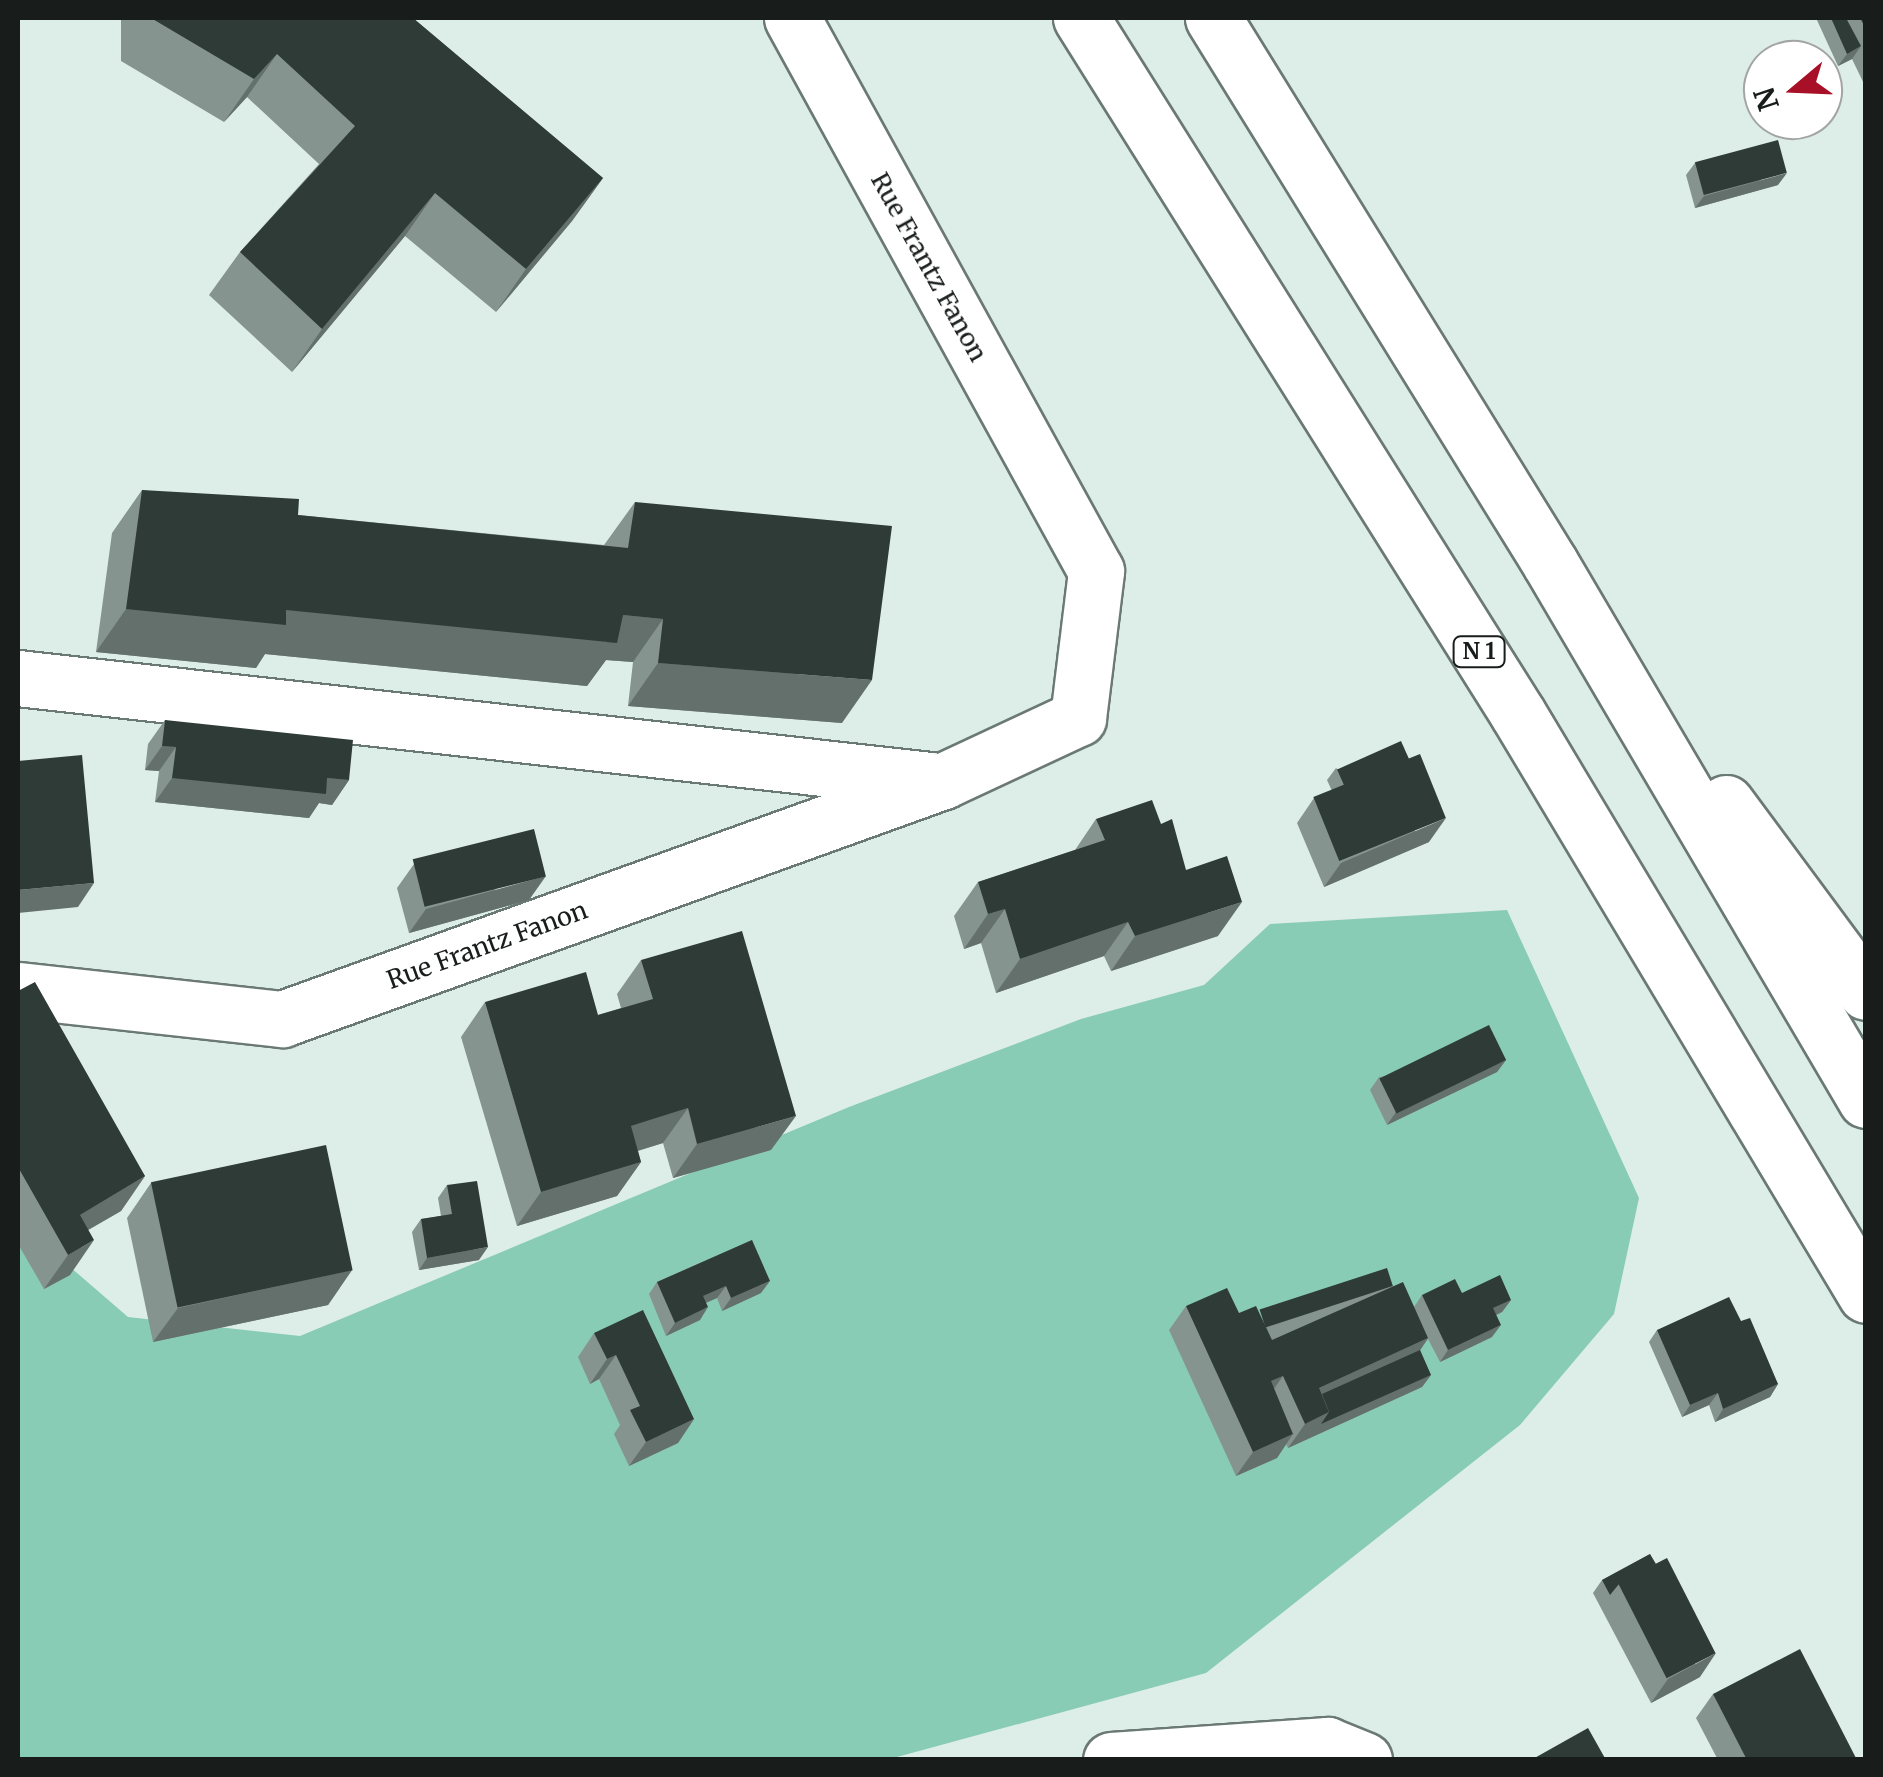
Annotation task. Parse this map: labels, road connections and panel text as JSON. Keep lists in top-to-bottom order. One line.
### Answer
{"streets":{"main road":["Rue Frantz Fanon","N 1"]},"north":"left"}
